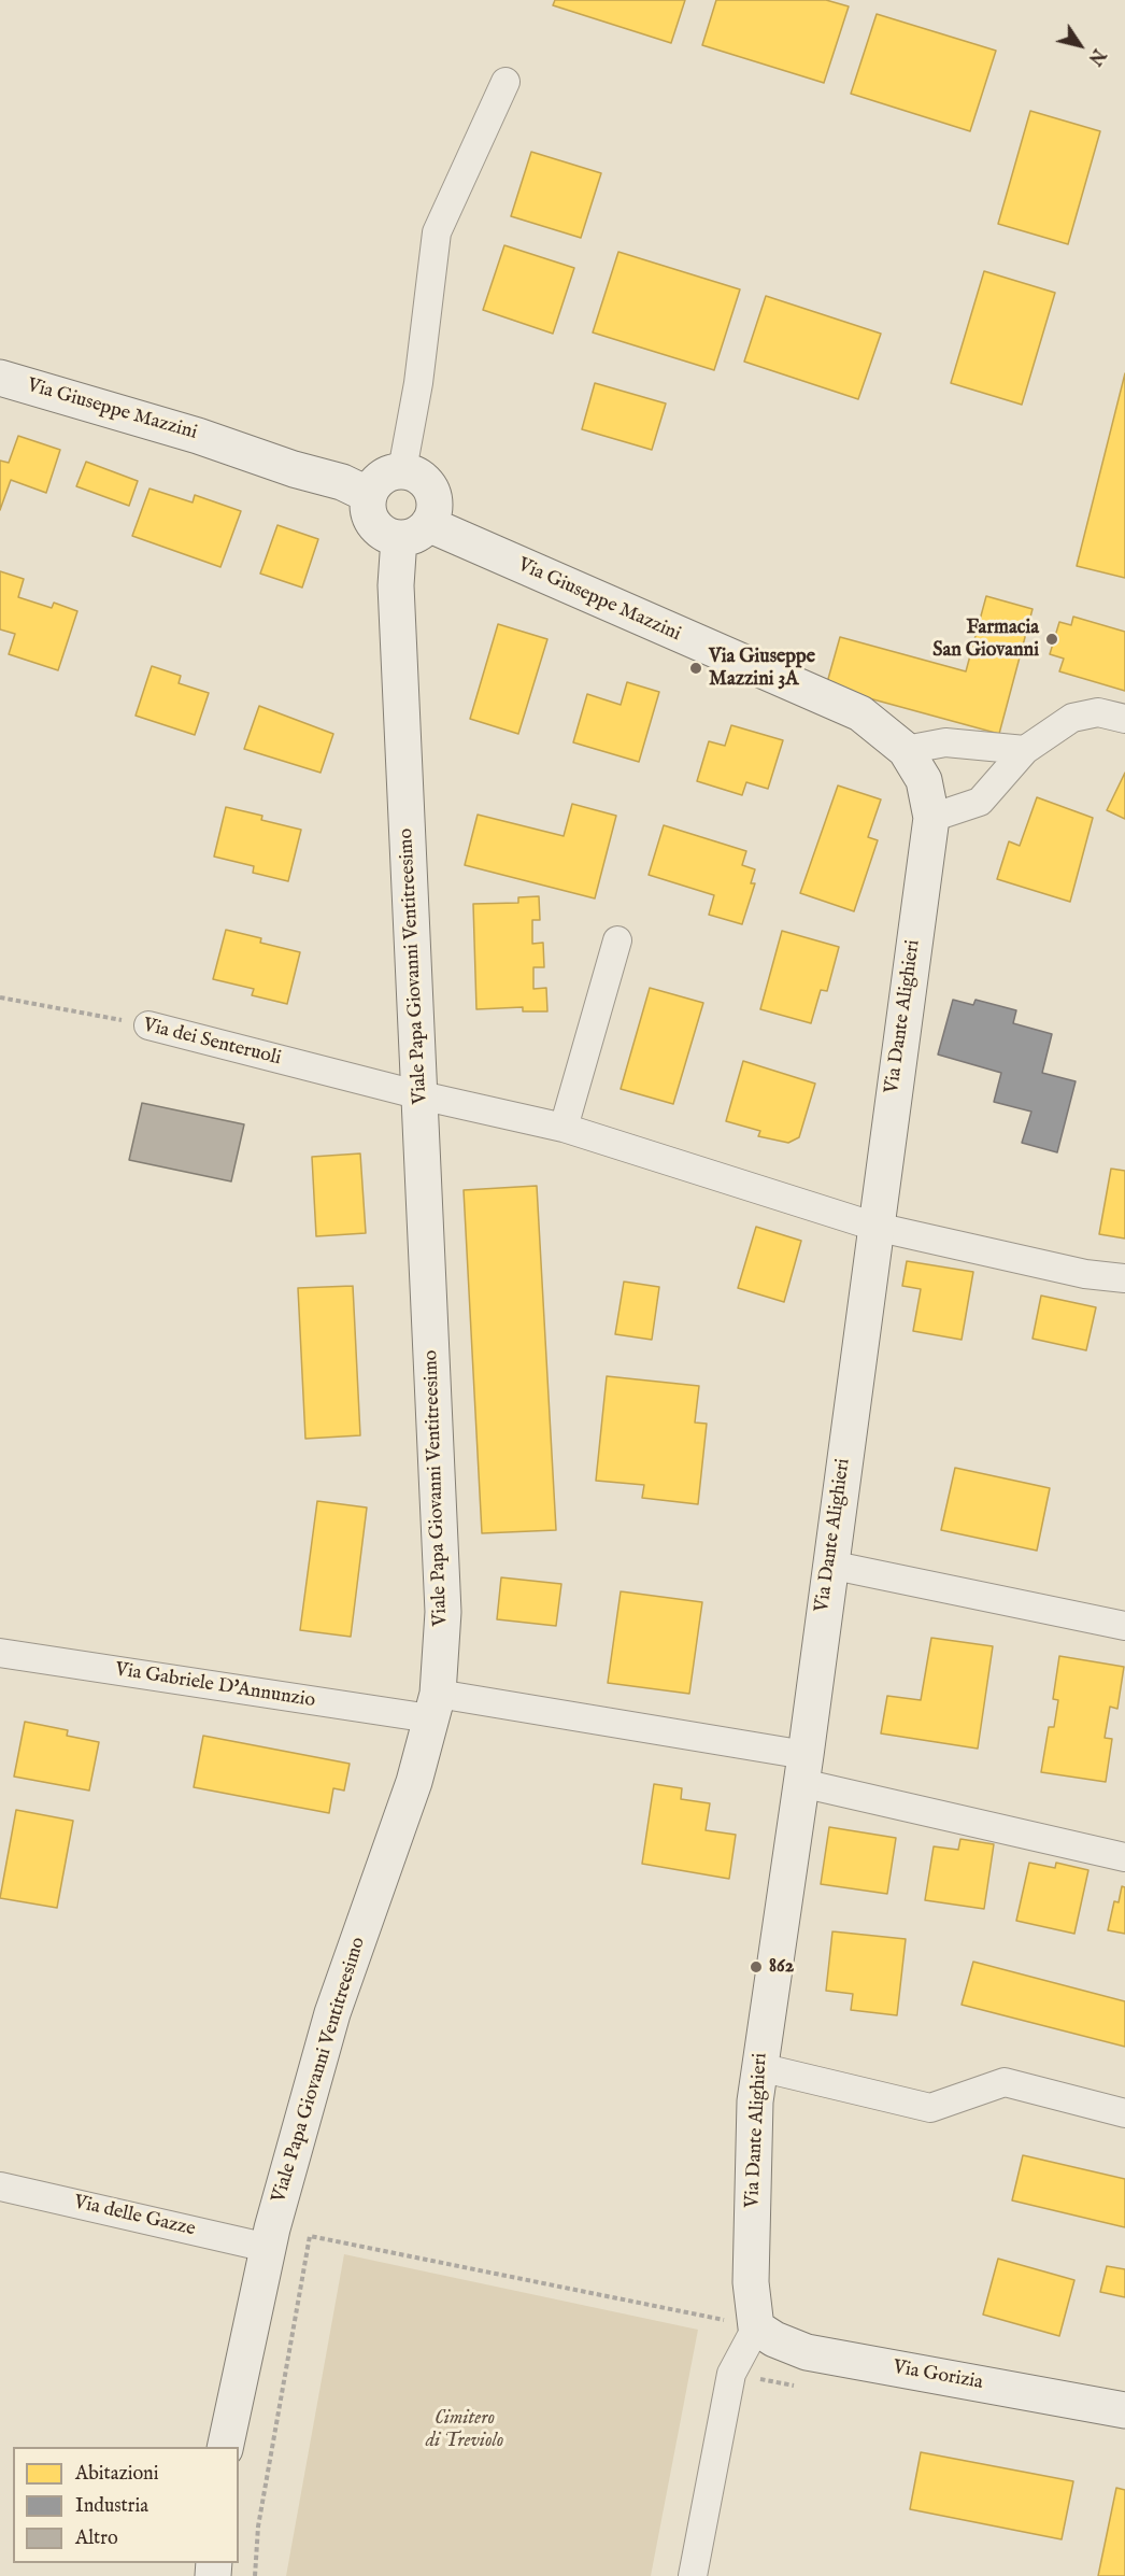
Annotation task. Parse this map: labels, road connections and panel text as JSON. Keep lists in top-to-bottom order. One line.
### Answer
{"streets":{"street":["Via Giuseppe Mazzini","Viale Papa Giovanni Ventitreesimo","Via Dante Alighieri","Via dei Senteruoli","Via Gabriele D'Annunzio","Via delle Gazze","Via Gorizia"]},"crossings":[["Via Giuseppe Mazzini","Viale Papa Giovanni Ventitreesimo"],["Via Giuseppe Mazzini","Via Dante Alighieri"],["Viale Papa Giovanni Ventitreesimo","Via dei Senteruoli"],["Viale Papa Giovanni Ventitreesimo","Via Gabriele D'Annunzio"],["Viale Papa Giovanni Ventitreesimo","Via delle Gazze"],["Via Dante Alighieri","Via dei Senteruoli"],["Via Dante Alighieri","Via Gabriele D'Annunzio"],["Via Dante Alighieri","Via Gorizia"]],"parks":["Cimitero di Treviolo"],"places":["Farmacia San Giovanni","Via Giuseppe Mazzini 3A","862"],"legend":["Abitazioni","Industria","Altro"],"north":"bottom right"}
